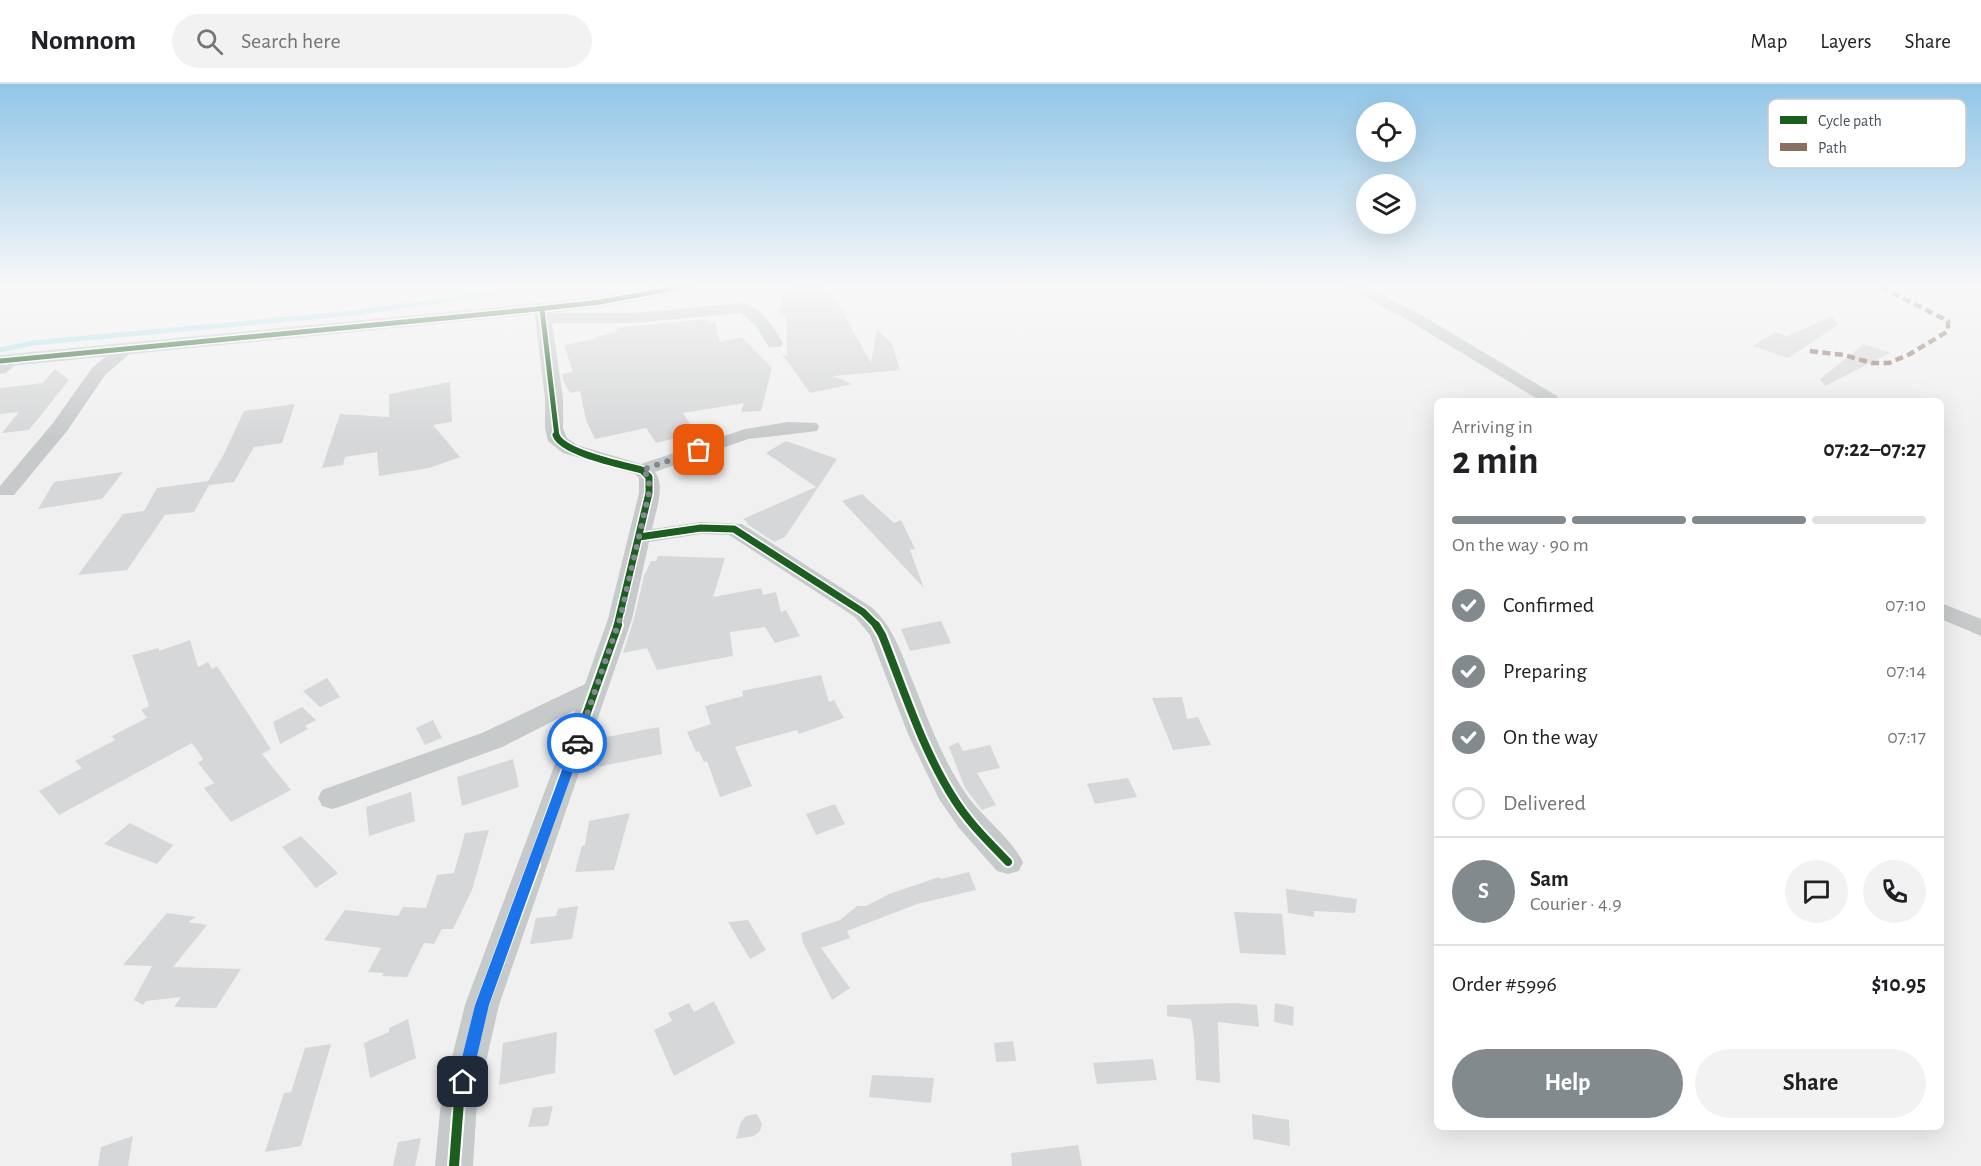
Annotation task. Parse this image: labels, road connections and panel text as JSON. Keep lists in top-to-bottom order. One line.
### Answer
{"legend":["Cycle path","Path"],"page":{"header":"Nomnom","search":"Search here","nav":["Map","Layers","Share"],"heading":["2 min","Arriving in","07:22–07:27"],"panel":["Sam","Courier · 4.9","Order #5996","$10.95"],"bar":"On the way · 90 m","list":[["Confirmed","07:10"],["Preparing","07:14"],["On the way","07:17"],"Delivered"],"round":"S","buttons":["Help","Share"]}}
